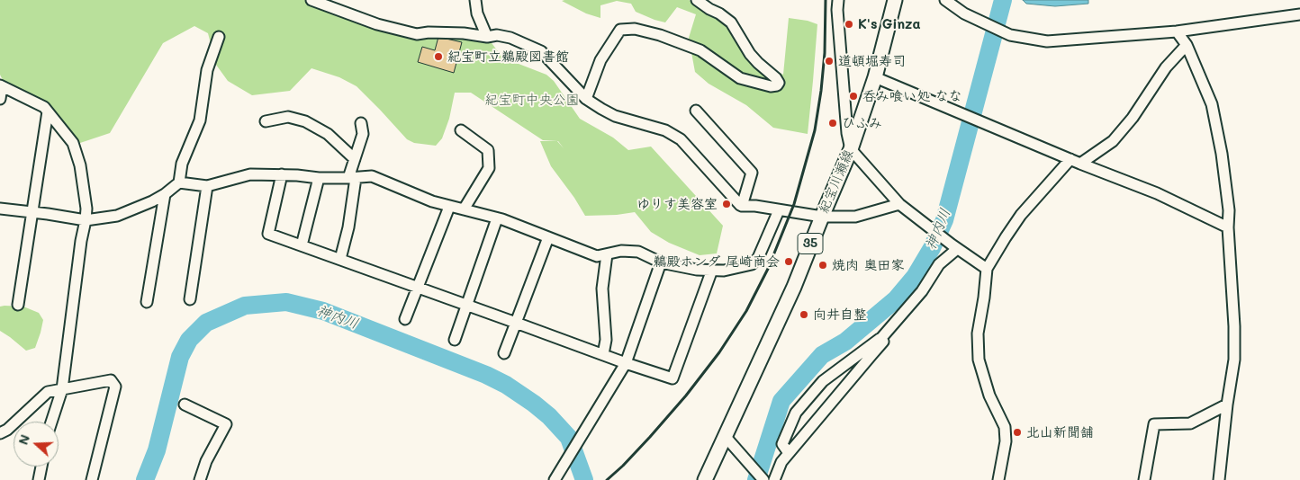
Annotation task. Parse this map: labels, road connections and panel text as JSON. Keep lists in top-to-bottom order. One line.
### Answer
{"streets":{"main road":["紀宝川瀬線","35"]},"water":["神内川"],"parks":["紀宝町中央公園"],"places":["K's Ginza","紀宝町立鵜殿図書館","道頓堀寿司","呑み喰い処 なな","ひふみ","ゆりす美容室","鵜殿ホンダ 尾崎商会","焼肉 奥田家","向井自整","北山新聞舗"],"north":"left"}
